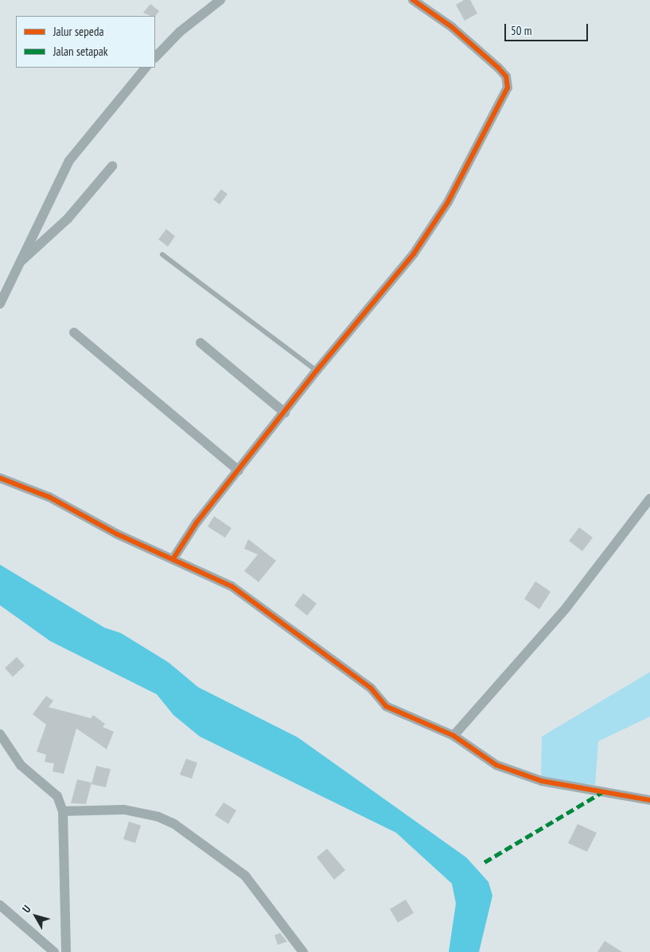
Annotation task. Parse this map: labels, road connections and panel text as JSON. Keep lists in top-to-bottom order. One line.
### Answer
{"legend":["Jalur sepeda","Jalan setapak"],"scale_bar":"50 m","north":"top left"}
